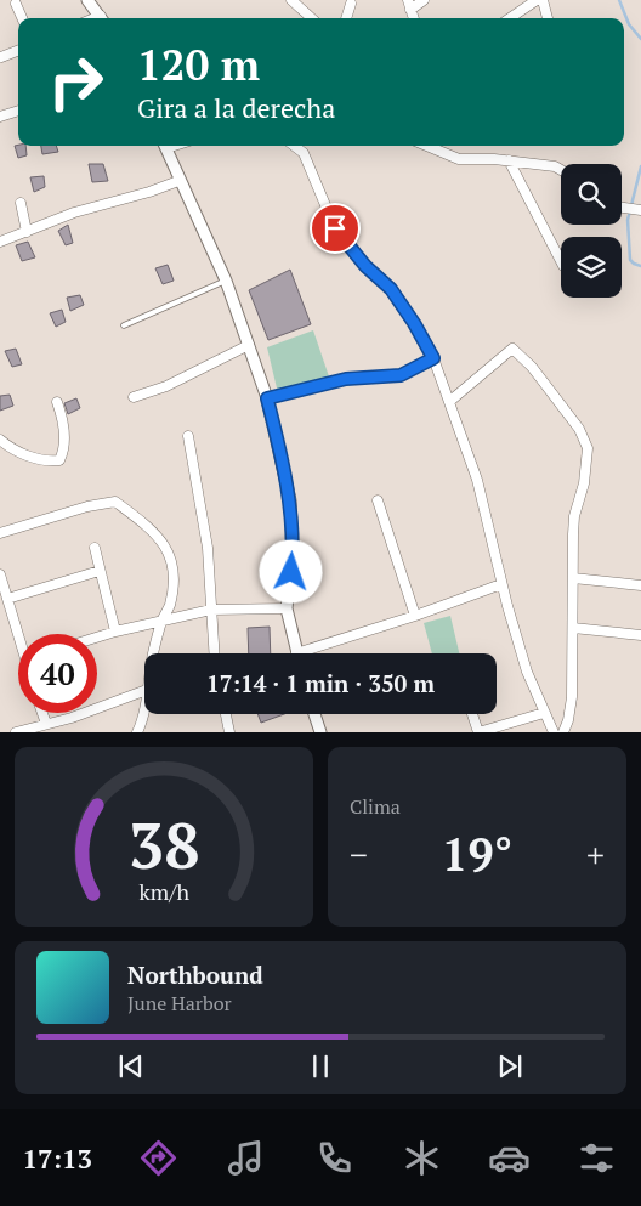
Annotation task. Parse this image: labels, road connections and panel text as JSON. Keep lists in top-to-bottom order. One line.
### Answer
{"page":{"turn":["120 m","Gira a la derecha"],"limit":"40","trip":"17:14 · 1 min · 350 m","tile":"Clima","heat":["−","19°","+"],"song":["Northbound","June Harbor"],"tabs":"17:13","gauge":["38","km/h"]}}
